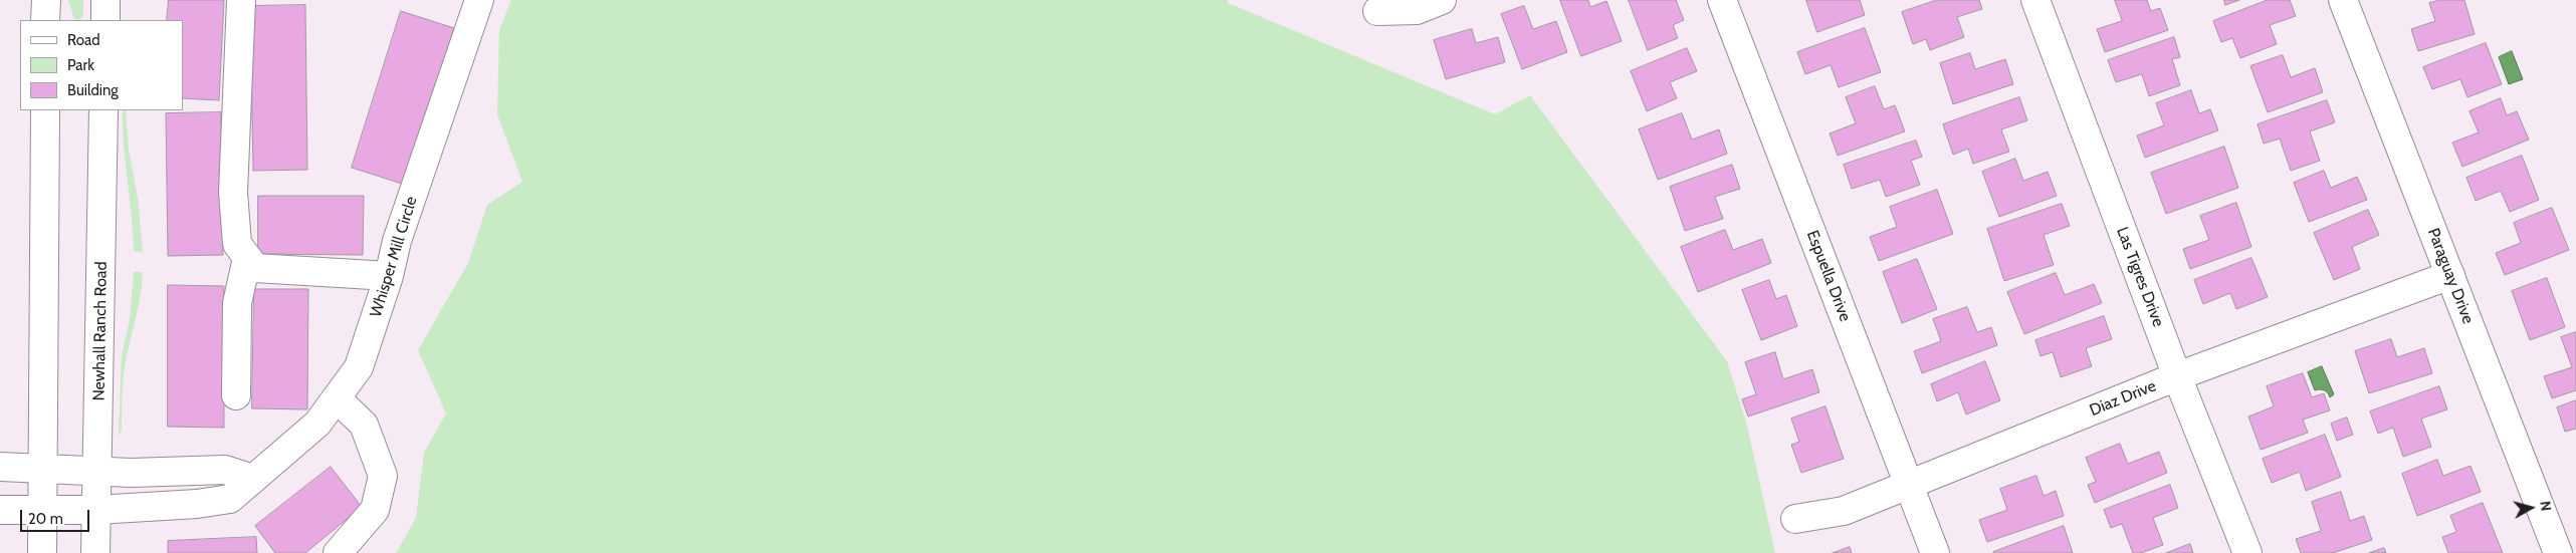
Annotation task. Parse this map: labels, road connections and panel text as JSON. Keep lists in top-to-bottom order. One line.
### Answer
{"streets":{"street":["Whisper Mill Circle","Espuella Drive","Paraguay Drive","Las Tigres Drive","Newhall Ranch Road","Diaz Drive"]},"crossings":[["Whisper Mill Circle","Newhall Ranch Road"],["Espuella Drive","Diaz Drive"],["Paraguay Drive","Diaz Drive"],["Las Tigres Drive","Diaz Drive"]],"legend":["Road","Park","Building"],"scale_bar":"20 m","north":"right"}
